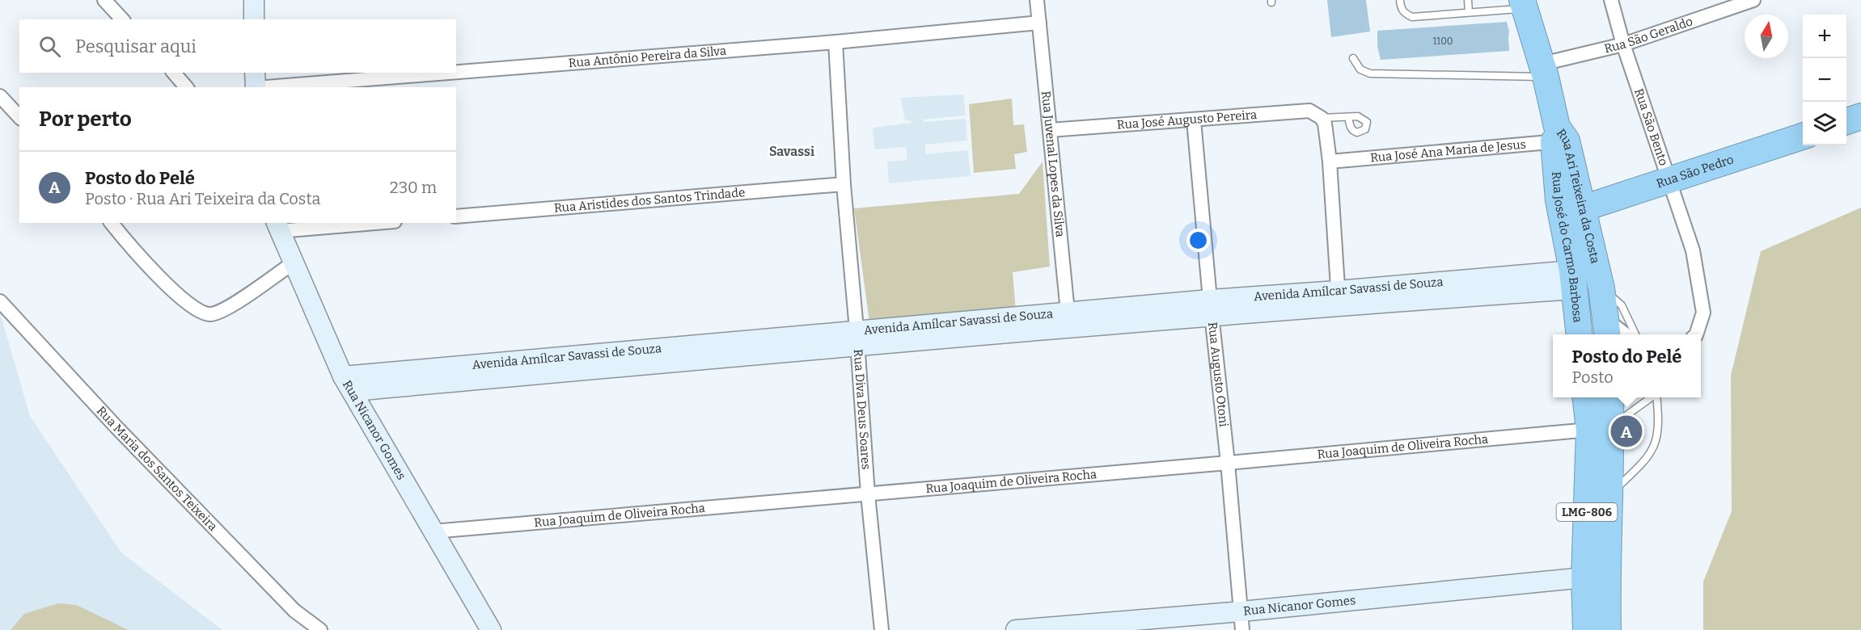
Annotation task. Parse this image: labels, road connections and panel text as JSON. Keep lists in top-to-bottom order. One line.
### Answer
{"streets":{"highway":["Rua São Pedro","Rua Ari Teixeira da Costa","Rua José do Carmo Barbosa","LMG-806"],"street":["Rua São Geraldo","Rua Antônio Pereira da Silva","Rua José Augusto Pereira","Rua São Bento","Rua José Ana Maria de Jesus","Rua Juvenal Lopes da Silva","Rua Aristides dos Santos Trindade","Avenida Amílcar Savassi de Souza","Rua Augusto Otoni","Rua Diva Deus Soares","Rua Nicanor Gomes","Rua Joaquim de Oliveira Rocha","Rua Maria dos Santos Teixeira"]},"crossings":[["Rua São Geraldo","Rua São Bento"],["Rua São Geraldo","Rua Ari Teixeira da Costa"],["Rua Antônio Pereira da Silva","Rua Juvenal Lopes da Silva"],["Rua Antônio Pereira da Silva","Rua Diva Deus Soares"],["Rua José Augusto Pereira","Rua Juvenal Lopes da Silva"],["Rua José Augusto Pereira","Rua Augusto Otoni"],["Rua São Bento","Rua São Pedro"],["Rua José Ana Maria de Jesus","Rua Ari Teixeira da Costa"],["Rua José Ana Maria de Jesus","Rua José do Carmo Barbosa"],["Rua Juvenal Lopes da Silva","Avenida Amílcar Savassi de Souza"],["Rua São Pedro","Rua Ari Teixeira da Costa"],["Rua Ari Teixeira da Costa","Rua José do Carmo Barbosa"],["Rua Aristides dos Santos Trindade","Rua Diva Deus Soares"],["Rua José do Carmo Barbosa","Avenida Amílcar Savassi de Souza"],["Avenida Amílcar Savassi de Souza","Rua Augusto Otoni"],["Avenida Amílcar Savassi de Souza","Rua Diva Deus Soares"],["Avenida Amílcar Savassi de Souza","Rua Nicanor Gomes"],["Rua Augusto Otoni","Rua Nicanor Gomes"],["Rua Augusto Otoni","Rua Joaquim de Oliveira Rocha"],["Rua Diva Deus Soares","Rua Joaquim de Oliveira Rocha"],["Rua Nicanor Gomes","Rua Joaquim de Oliveira Rocha"],["Rua Nicanor Gomes","LMG-806"],["Rua Joaquim de Oliveira Rocha","LMG-806"]],"districts":["Savassi"],"house_numbers":["1100"],"north":"top","page":{"map_buttons":["+","−"],"search":"Pesquisar aqui","heading":"Por perto","list":[{"mark":"A","name":"Posto do Pelé","note":"Posto · Rua Ari Teixeira da Costa","value":"230 m"}],"popup":["Posto do Pelé","Posto"],"pins":"A"}}
